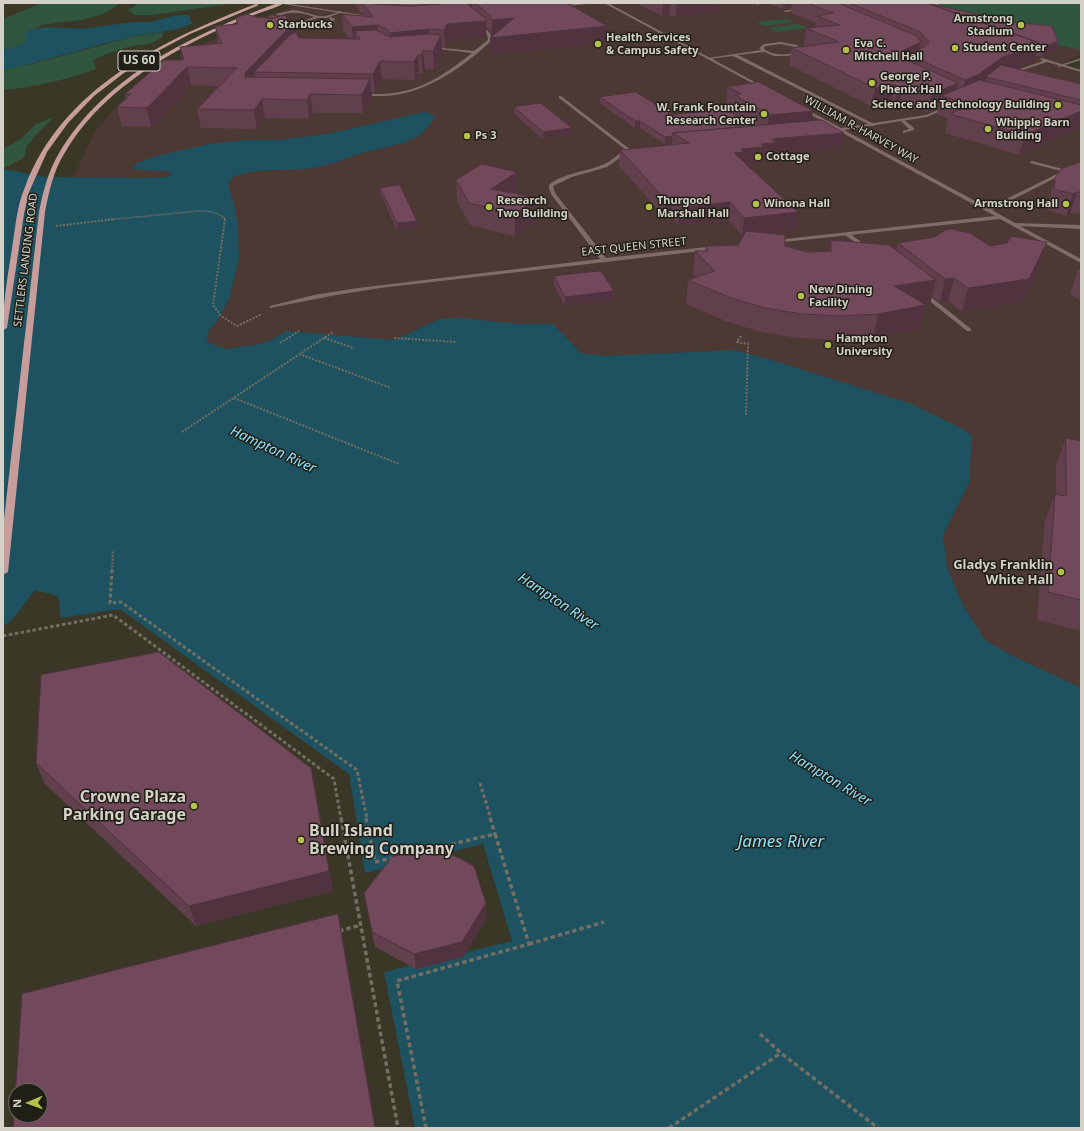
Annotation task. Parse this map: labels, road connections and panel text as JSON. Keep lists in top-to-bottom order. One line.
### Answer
{"streets":{"main road":["US 60","SETTLERS LANDING ROAD"],"street":["WILLIAM R. HARVEY WAY","EAST QUEEN STREET"]},"water":["Hampton River","James River"],"places":["Starbucks","Armstrong Stadium","Health Services & Campus Safety","Student Center","Eva C. Mitchell Hall","George P. Phenix Hall","Science and Technology Building","W. Frank Fountain Research Center","Whipple Barn Building","Ps 3","Cottage","Winona Hall","Armstrong Hall","Research Two Building","Thurgood Marshall Hall","New Dining Facility","Hampton University","Gladys Franklin White Hall","Crowne Plaza Parking Garage","Bull Island Brewing Company"],"north":"left"}
